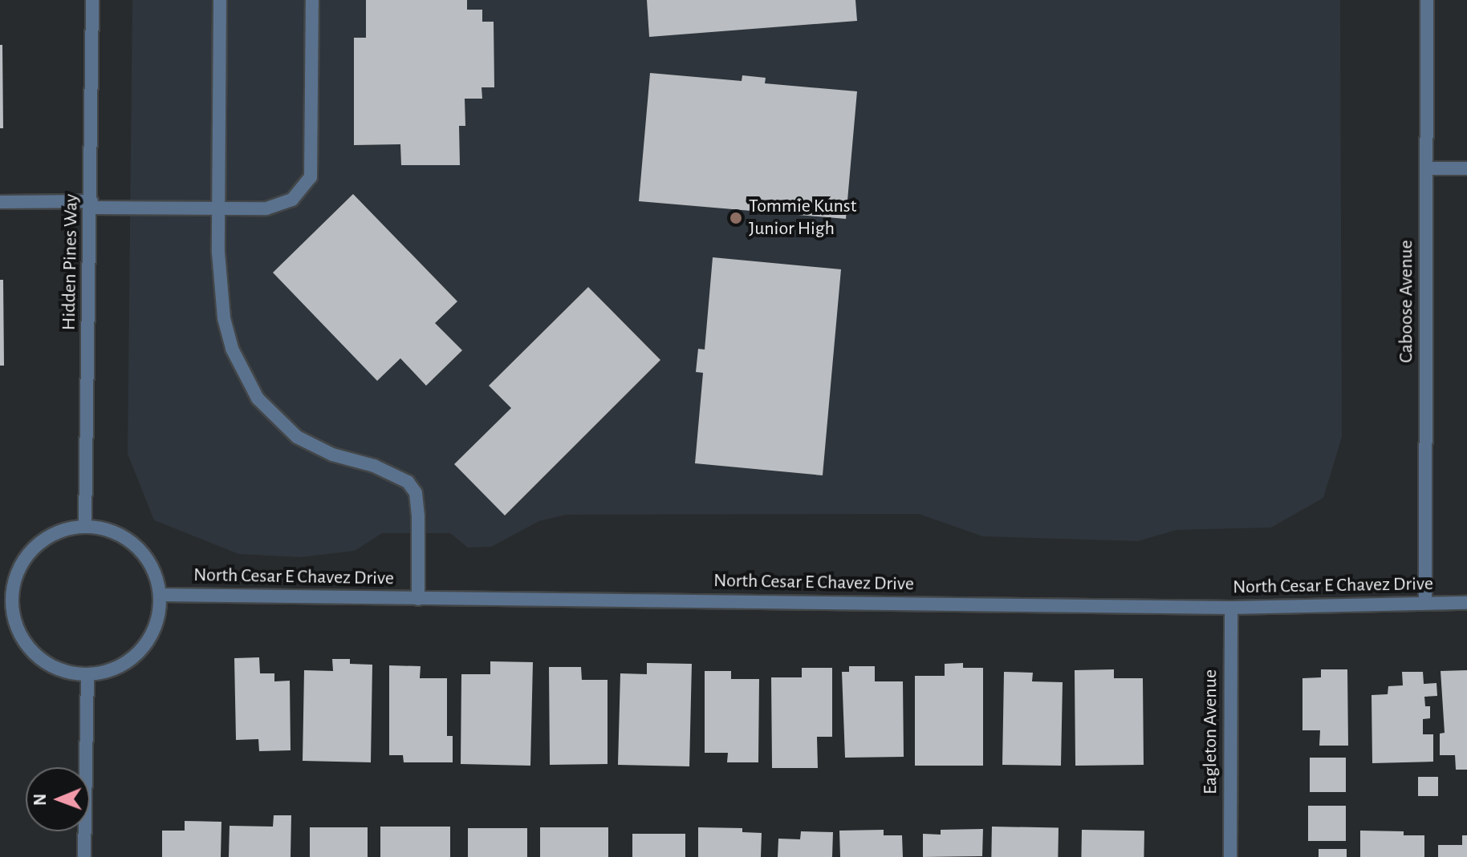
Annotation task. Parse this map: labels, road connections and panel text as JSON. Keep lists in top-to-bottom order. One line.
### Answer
{"streets":{"street":["Hidden Pines Way","Caboose Avenue","North Cesar E Chavez Drive","Eagleton Avenue"]},"crossings":[["Hidden Pines Way","North Cesar E Chavez Drive"],["Caboose Avenue","North Cesar E Chavez Drive"],["North Cesar E Chavez Drive","Eagleton Avenue"]],"places":["Tommie Kunst Junior High"],"north":"left"}
